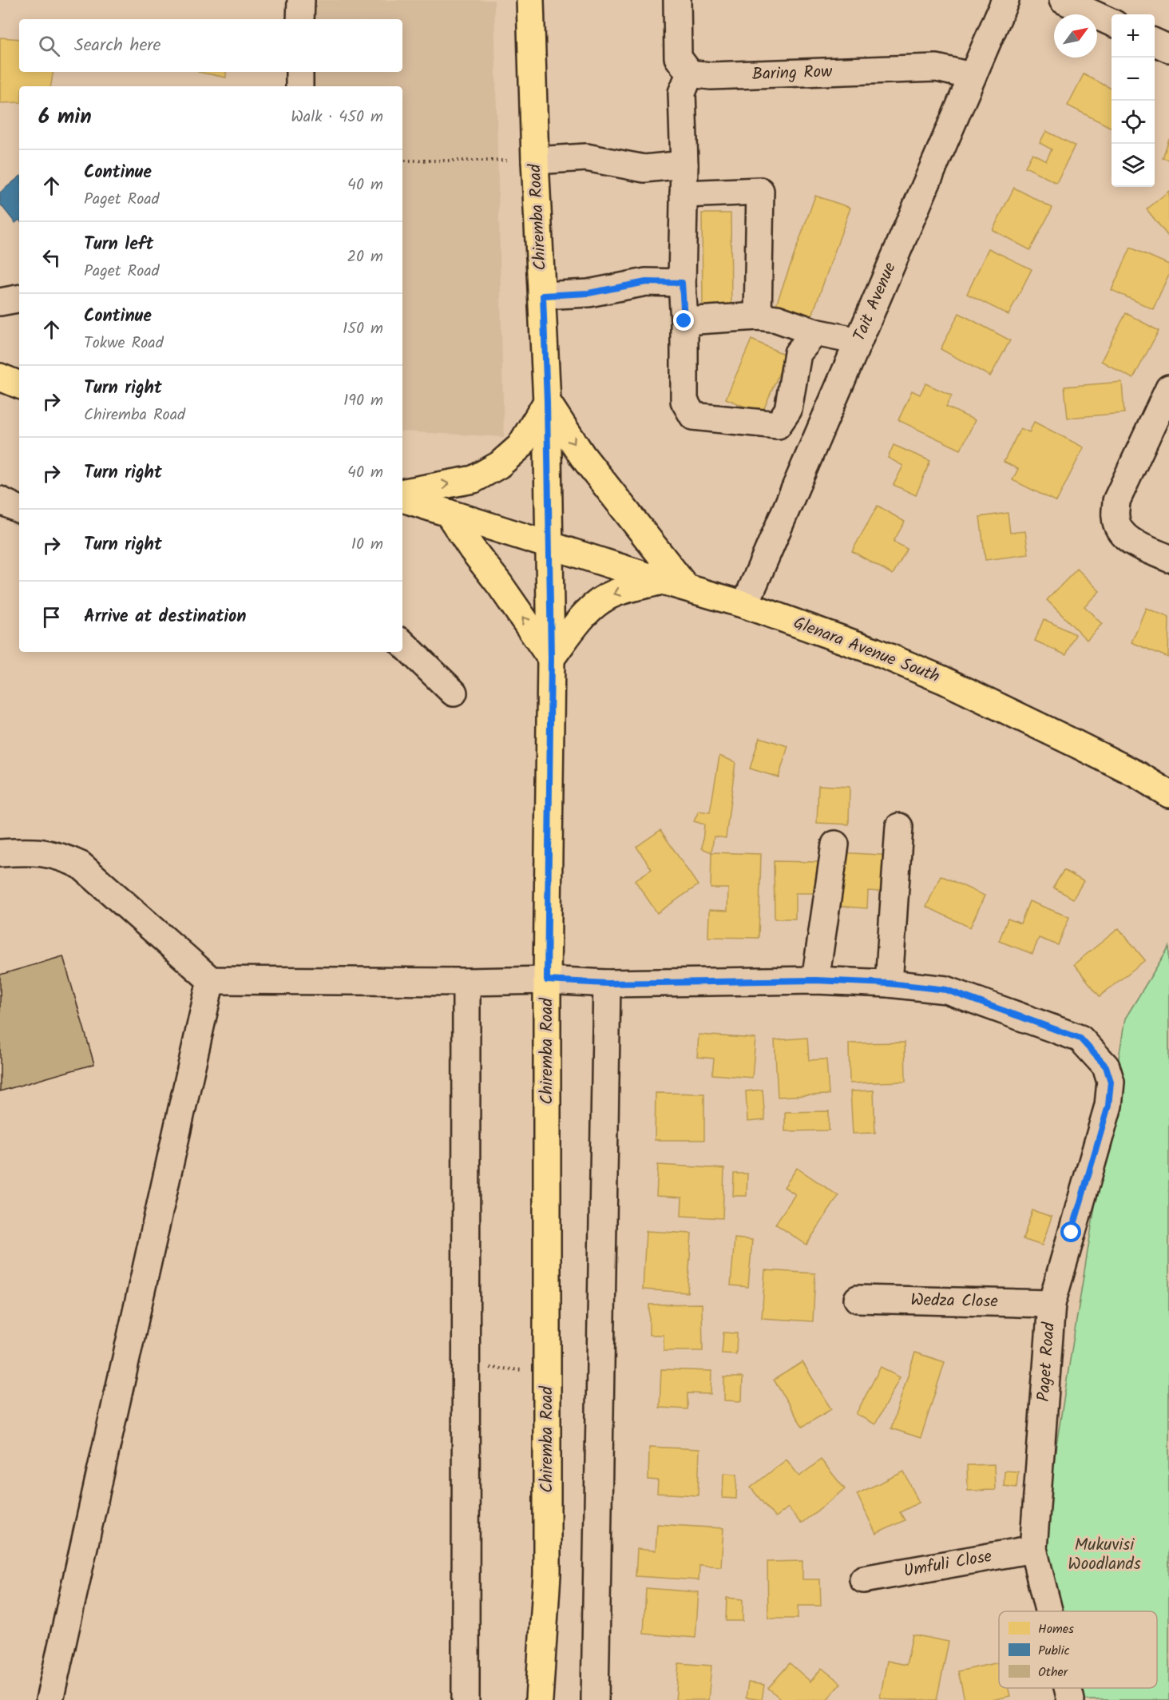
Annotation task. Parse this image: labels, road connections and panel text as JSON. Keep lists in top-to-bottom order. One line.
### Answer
{"streets":{"main road":["Chiremba Road","Glenara Avenue South"],"street":["Baring Row","Tait Avenue","Wedza Close","Paget Road","Umfuli Close"]},"crossings":[["Baring Row","Tait Avenue"],["Chiremba Road","Glenara Avenue South"],["Tait Avenue","Glenara Avenue South"],["Wedza Close","Paget Road"],["Paget Road","Umfuli Close"]],"parks":["Mukuvisi Woodlands"],"legend":["Homes","Public","Other"],"north":"top right","page":{"map_buttons":["+","−"],"search":"Search here","heading":["6 min","Walk · 450 m"],"list":[["Continue","Paget Road","40 m"],["Turn left","Paget Road","20 m"],["Continue","Tokwe Road","150 m"],["Turn right","Chiremba Road","190 m"],["Turn right","40 m"],["Turn right","10 m"],"Arrive at destination"]}}
